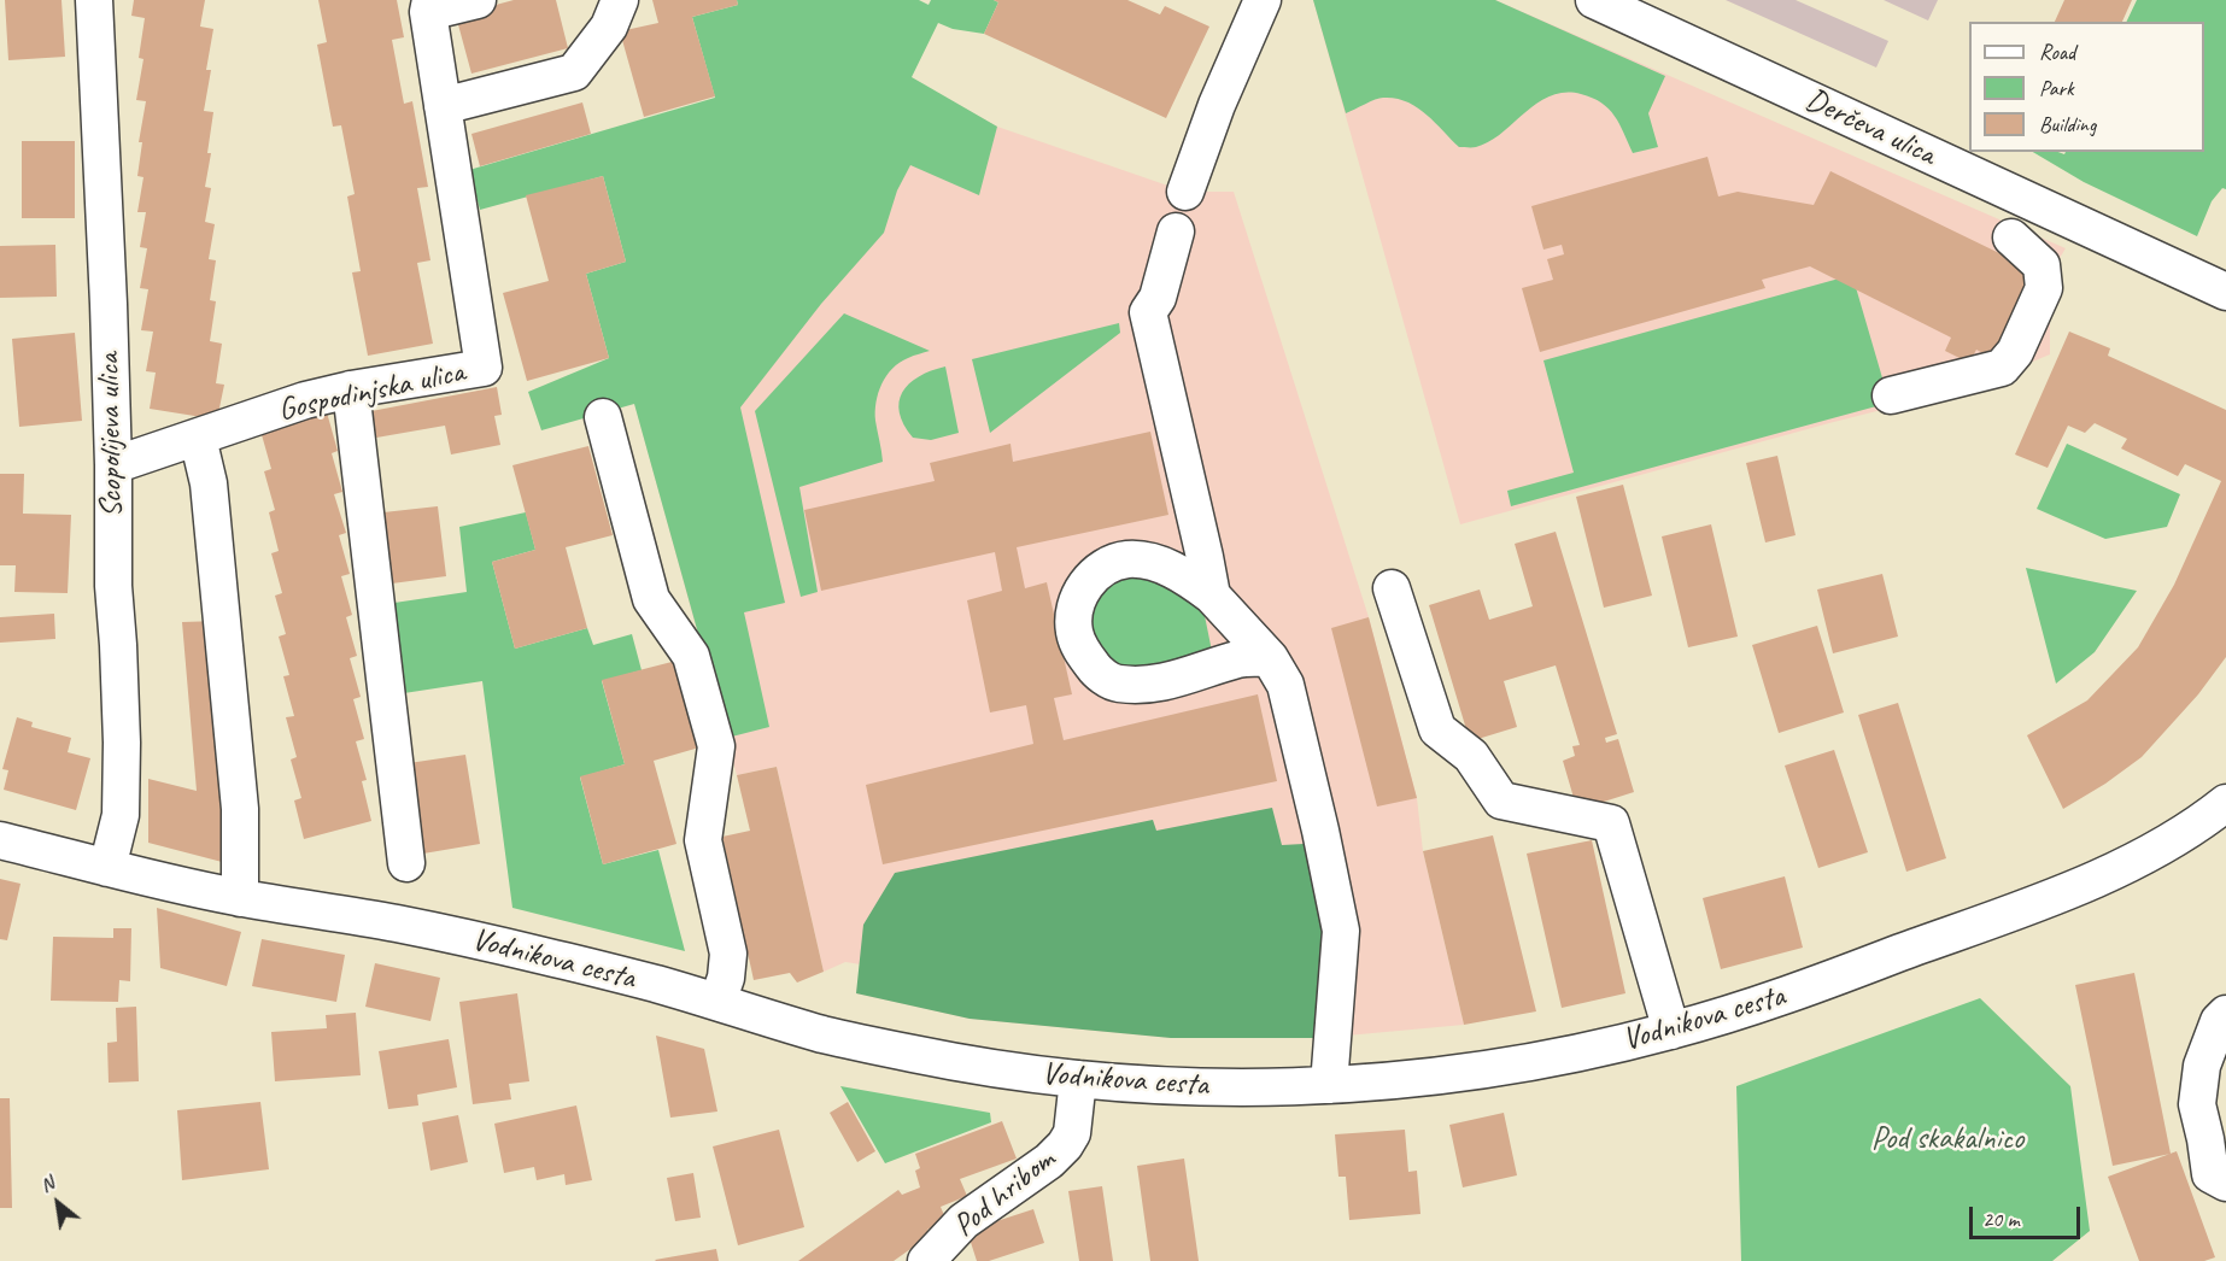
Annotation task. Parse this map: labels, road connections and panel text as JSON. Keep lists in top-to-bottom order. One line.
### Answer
{"streets":{"street":["Derčeva ulica","Gospodinjska ulica","Scopolijeva ulica","Vodnikova cesta","Pod hribom"]},"crossings":[["Gospodinjska ulica","Scopolijeva ulica"],["Scopolijeva ulica","Vodnikova cesta"],["Vodnikova cesta","Pod hribom"]],"parks":["Pod skakalnico"],"legend":["Road","Park","Building"],"scale_bar":"20 m","north":"top left"}
